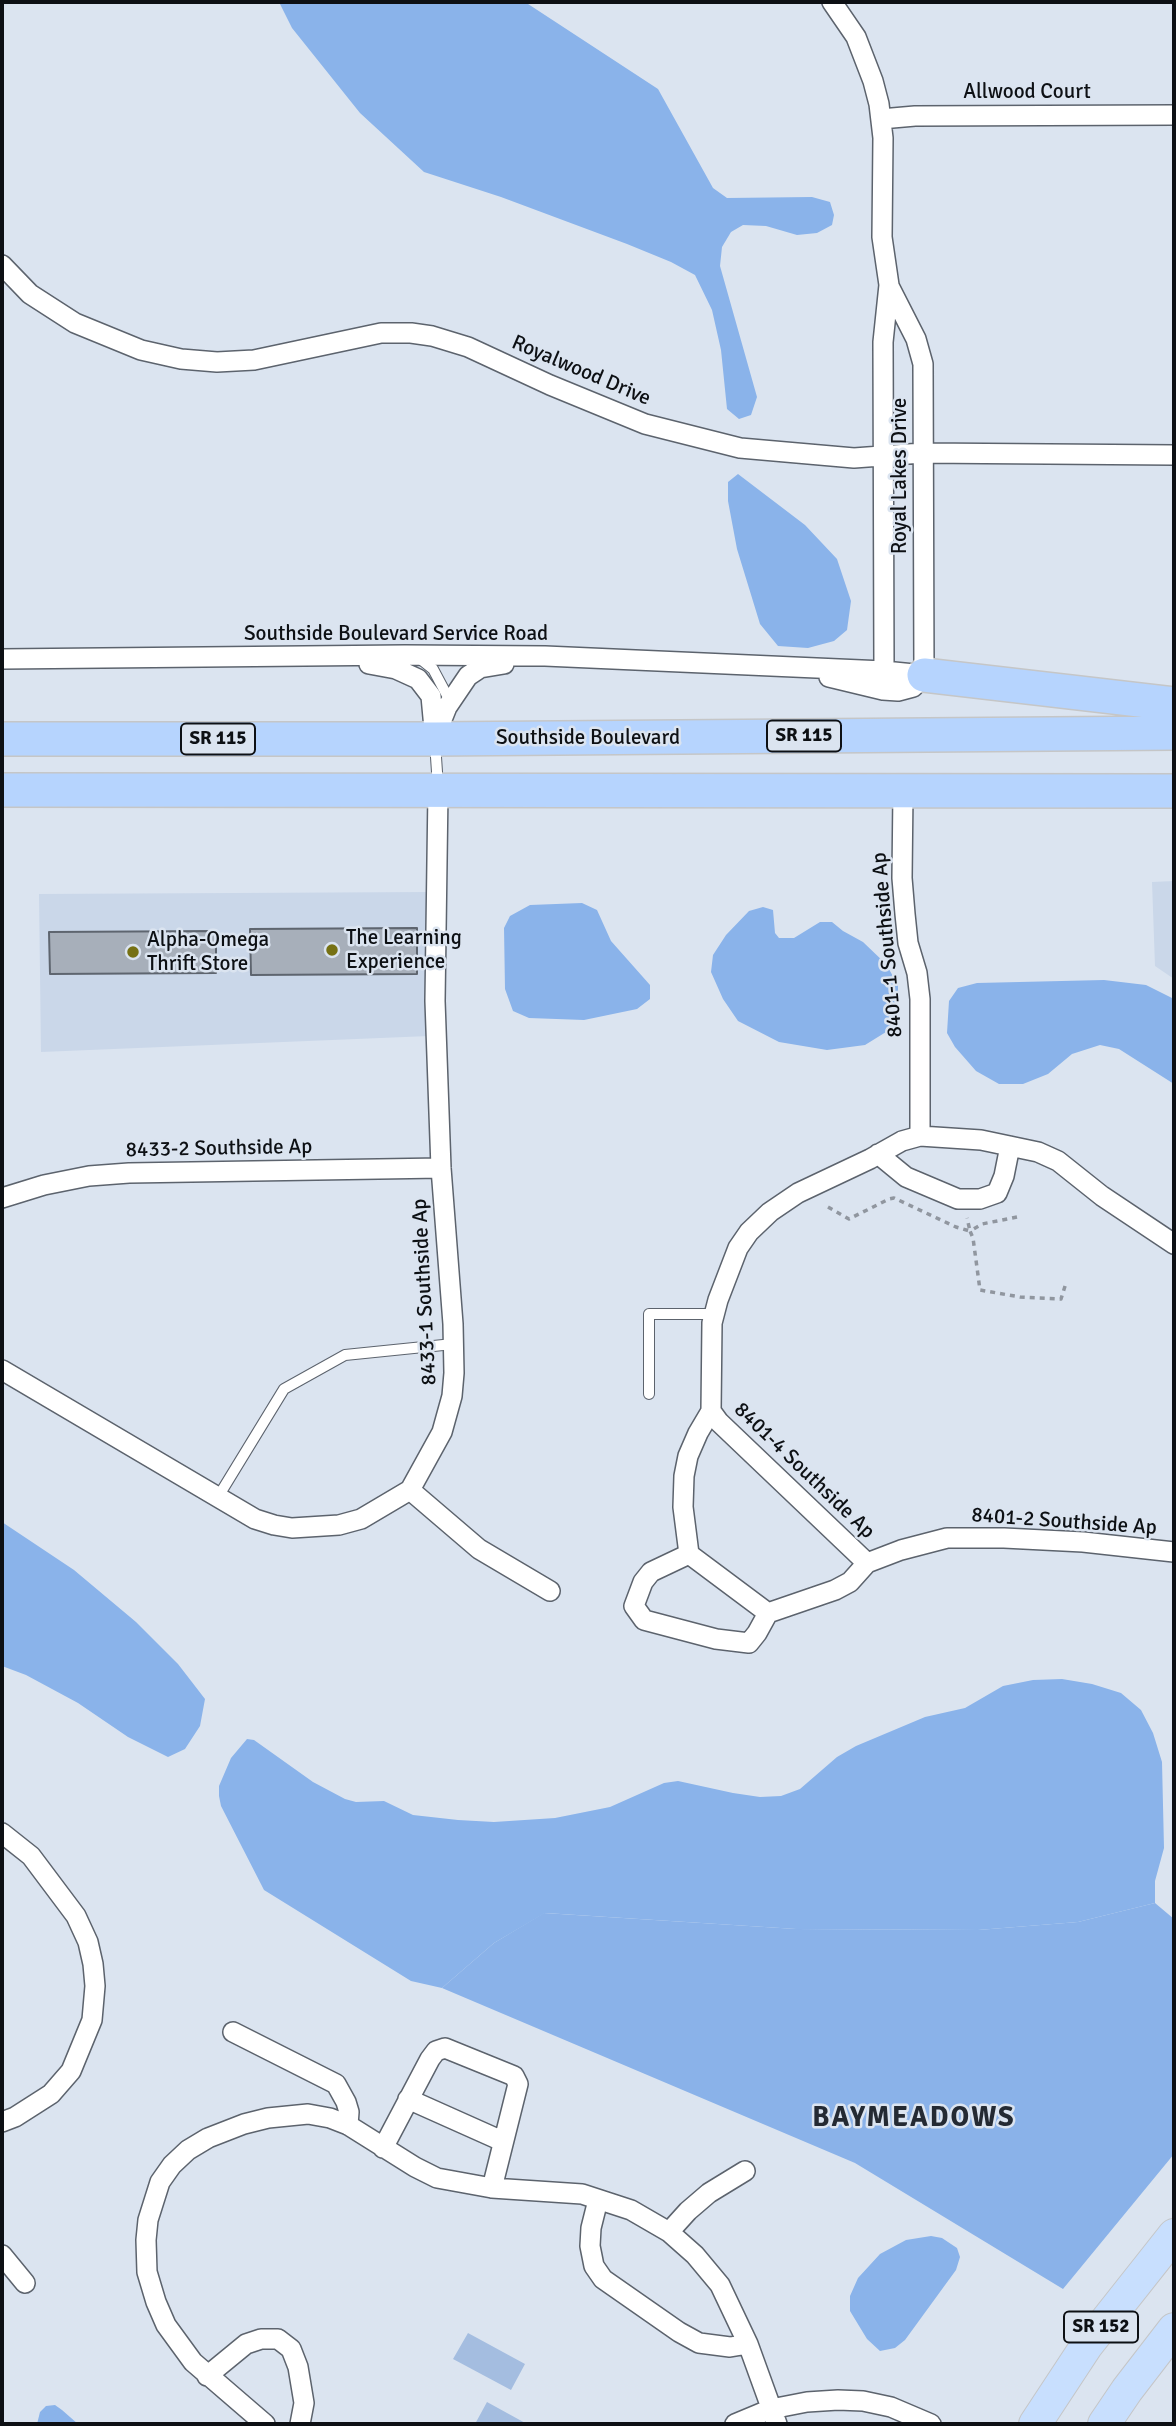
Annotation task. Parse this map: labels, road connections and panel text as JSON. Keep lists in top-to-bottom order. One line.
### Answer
{"streets":{"highway":["SR 115","Southside Boulevard"],"main road":["SR 152"],"street":["Allwood Court","Royalwood Drive","Royal Lakes Drive","Southside Boulevard Service Road","8401-1 Southside Ap","8433-2 Southside Ap","8433-1 Southside Ap","8401-4 Southside Ap","8401-2 Southside Ap"]},"crossings":[["Allwood Court","Royal Lakes Drive"],["Royalwood Drive","Royal Lakes Drive"],["Royal Lakes Drive","Southside Boulevard Service Road"],["8433-2 Southside Ap","8433-1 Southside Ap"],["8401-4 Southside Ap","8401-2 Southside Ap"]],"districts":["BAYMEADOWS"],"places":["The Learning Experience","Alpha-Omega Thrift Store"]}
